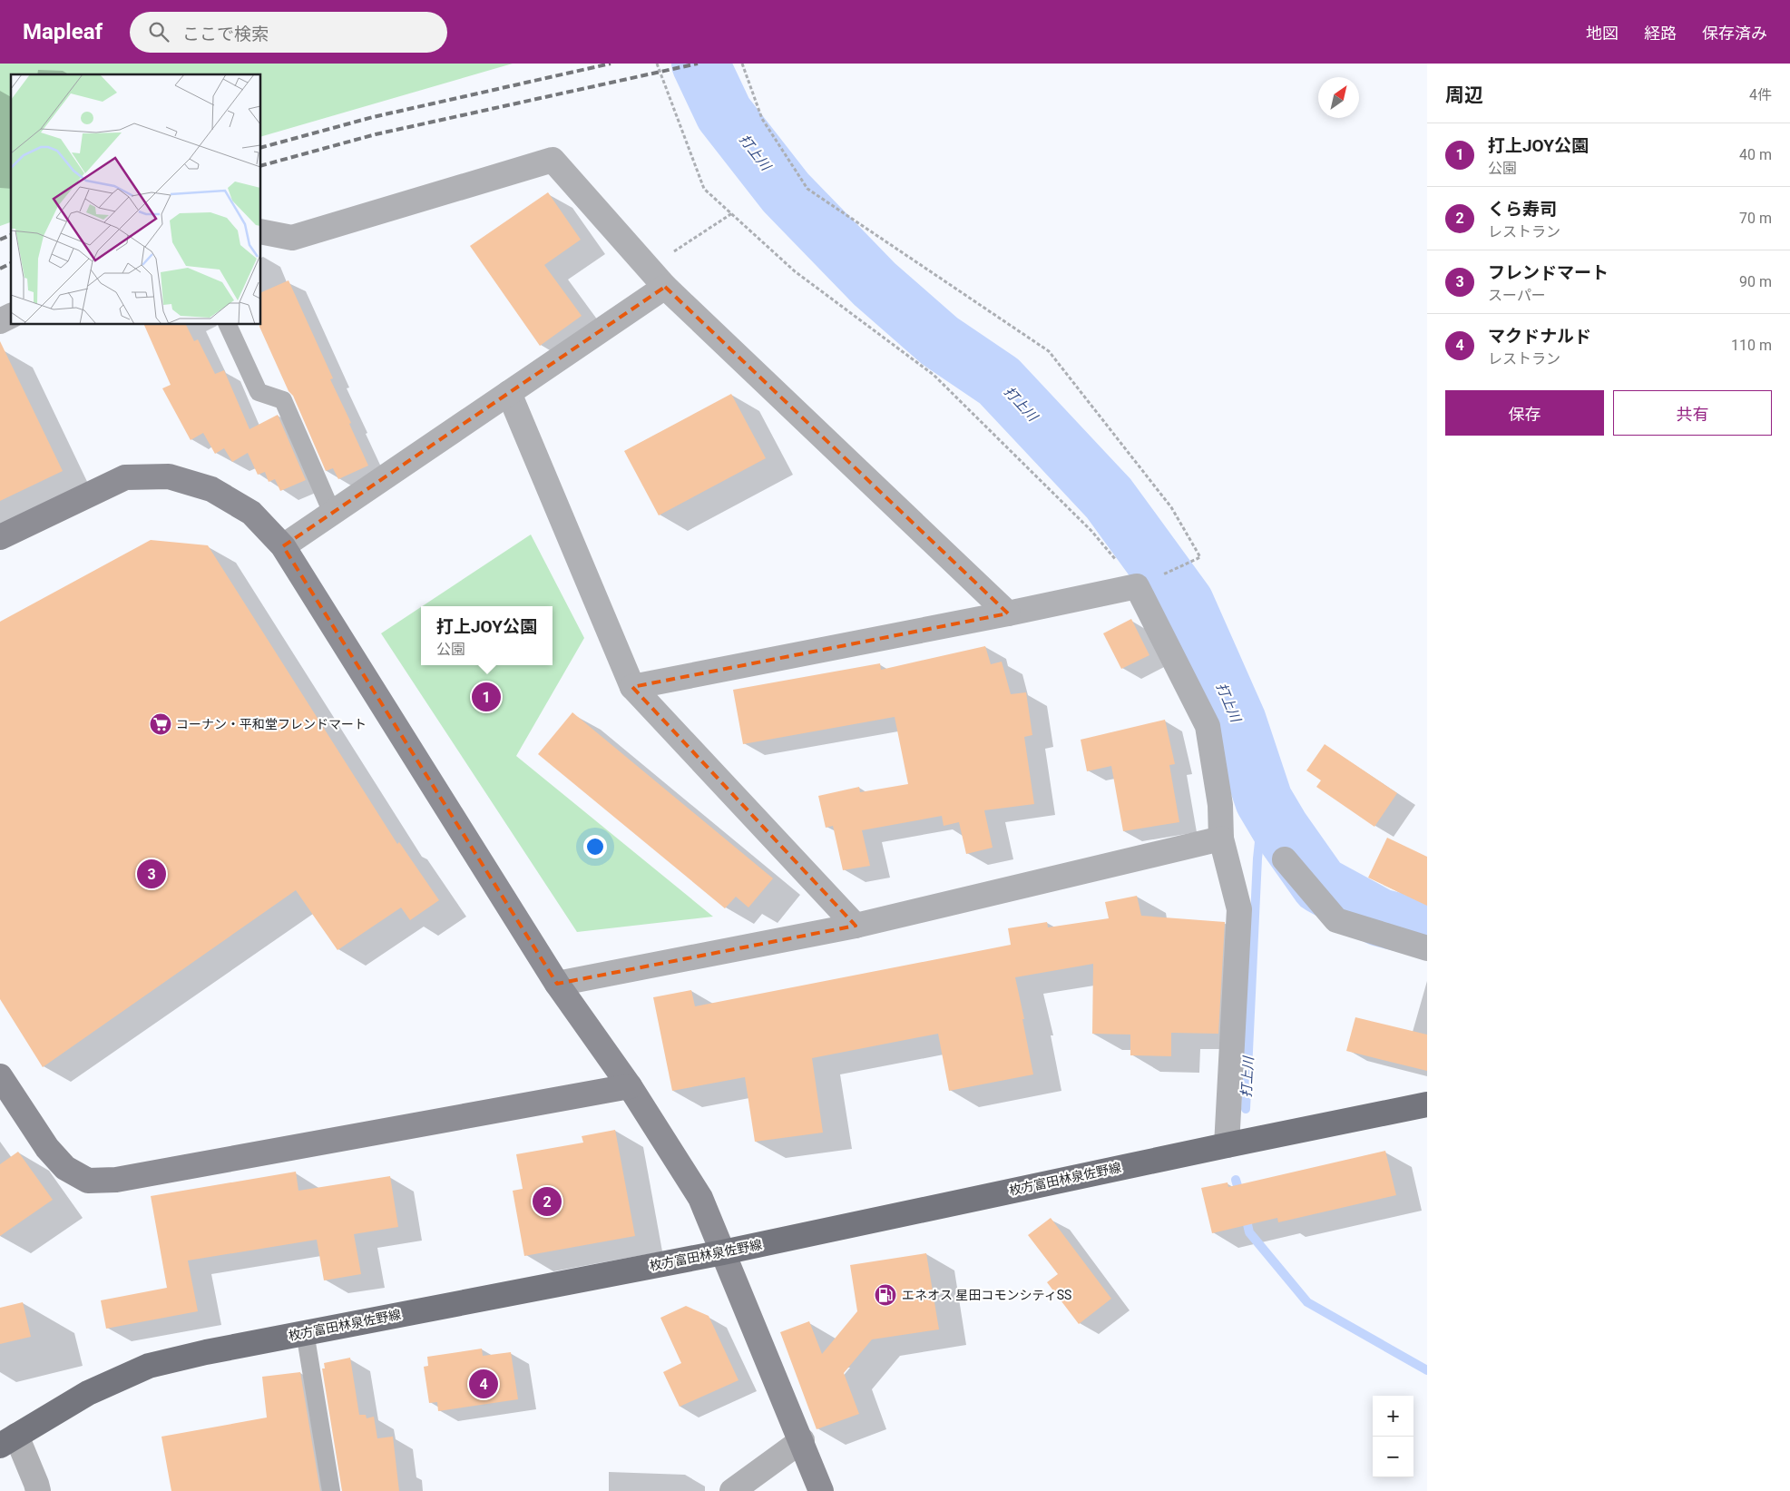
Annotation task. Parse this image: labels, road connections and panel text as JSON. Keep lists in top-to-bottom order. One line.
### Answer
{"streets":{"main road":["枚方富田林泉佐野線"]},"water":["打上川"],"places":{"supermarket":["コーナン・平和堂フレンドマート"],"fuel station":["エネオス 星田コモンシティSS"]},"north":"top right","page":{"header":"Mapleaf","search":"ここで検索","nav":["地図","経路","保存済み"],"heading":["周辺","4件"],"list":[{"mark":"1","name":"打上JOY公園","note":"公園","value":"40 m"},{"mark":"2","name":"くら寿司","note":"レストラン","value":"70 m"},{"mark":"3","name":"フレンドマート","note":"スーパー","value":"90 m"},{"mark":"4","name":"マクドナルド","note":"レストラン","value":"110 m"}],"buttons":["保存","共有"],"popup":["打上JOY公園","公園"],"pins":["1","3","2","4"],"map_buttons":["+","−"]}}
